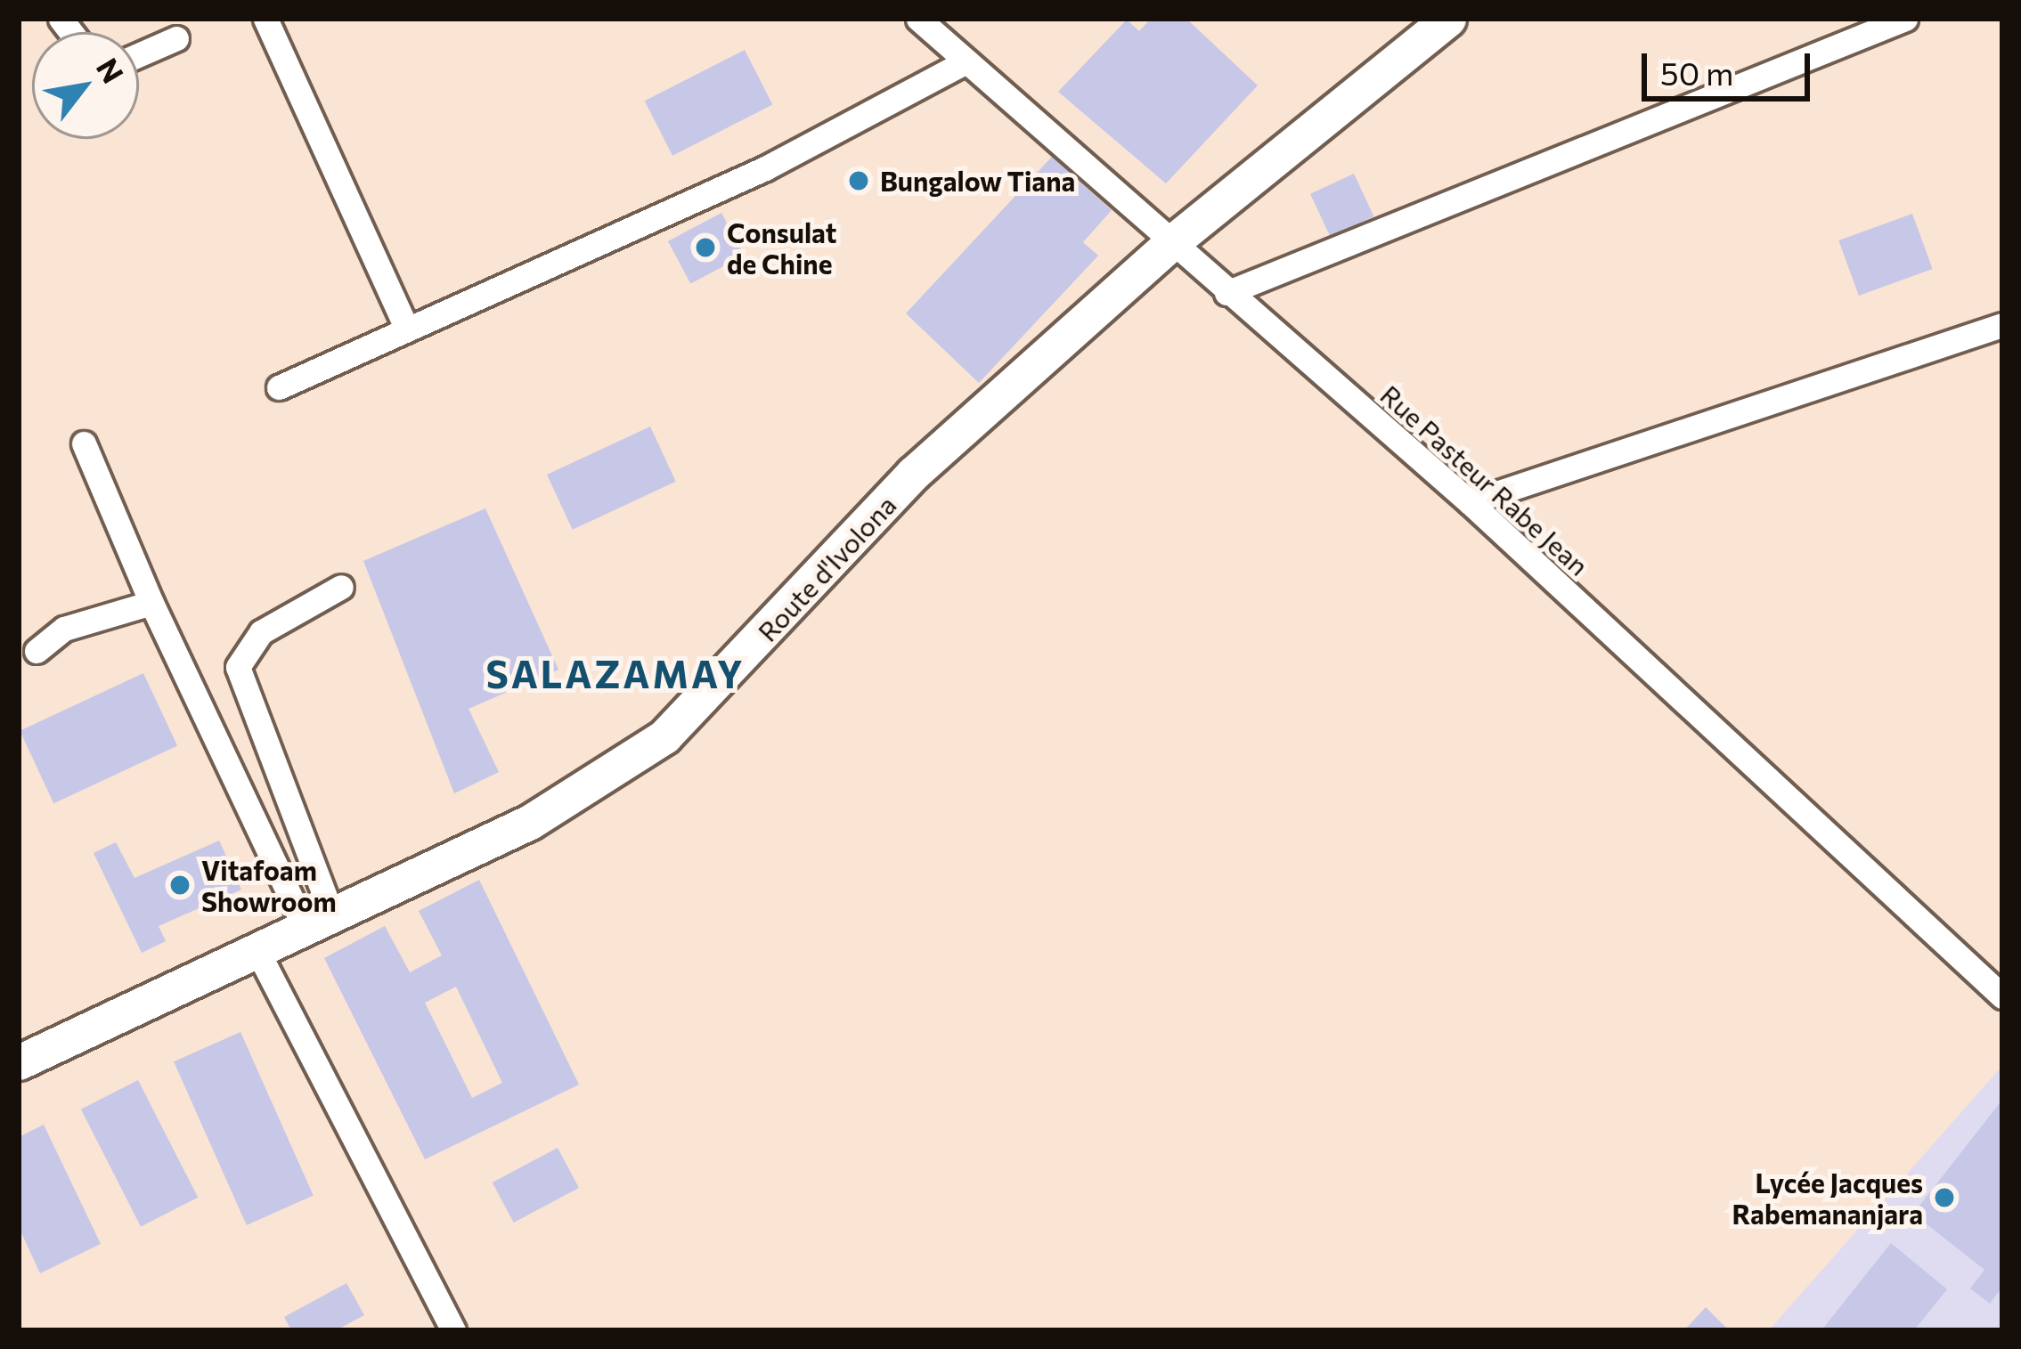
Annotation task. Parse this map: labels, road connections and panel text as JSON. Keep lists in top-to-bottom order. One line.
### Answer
{"streets":{"main road":["Route d'Ivolona"],"street":["Rue Pasteur Rabe Jean"]},"crossings":[["Rue Pasteur Rabe Jean","Route d'Ivolona"]],"districts":["SALAZAMAY"],"places":["Bungalow Tiana","Consulat de Chine","Vitafoam Showroom","Lycée Jacques Rabemananjara"],"scale_bar":"50 m","north":"top right"}
